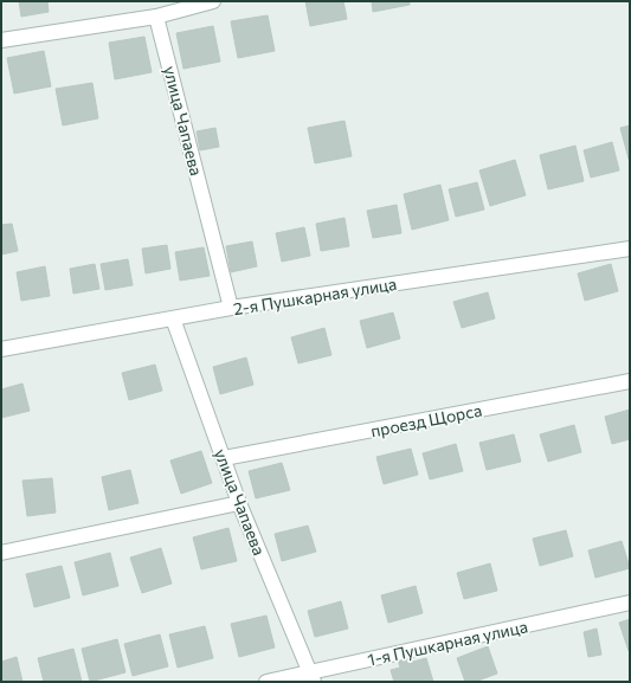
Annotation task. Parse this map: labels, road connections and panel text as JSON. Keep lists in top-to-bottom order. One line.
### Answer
{"streets":{"street":["улица Чапаева","2-я Пушкарная улица","проезд Щорса","1-я Пушкарная улица"]},"crossings":[["улица Чапаева","2-я Пушкарная улица"],["улица Чапаева","проезд Щорса"],["улица Чапаева","1-я Пушкарная улица"]]}
